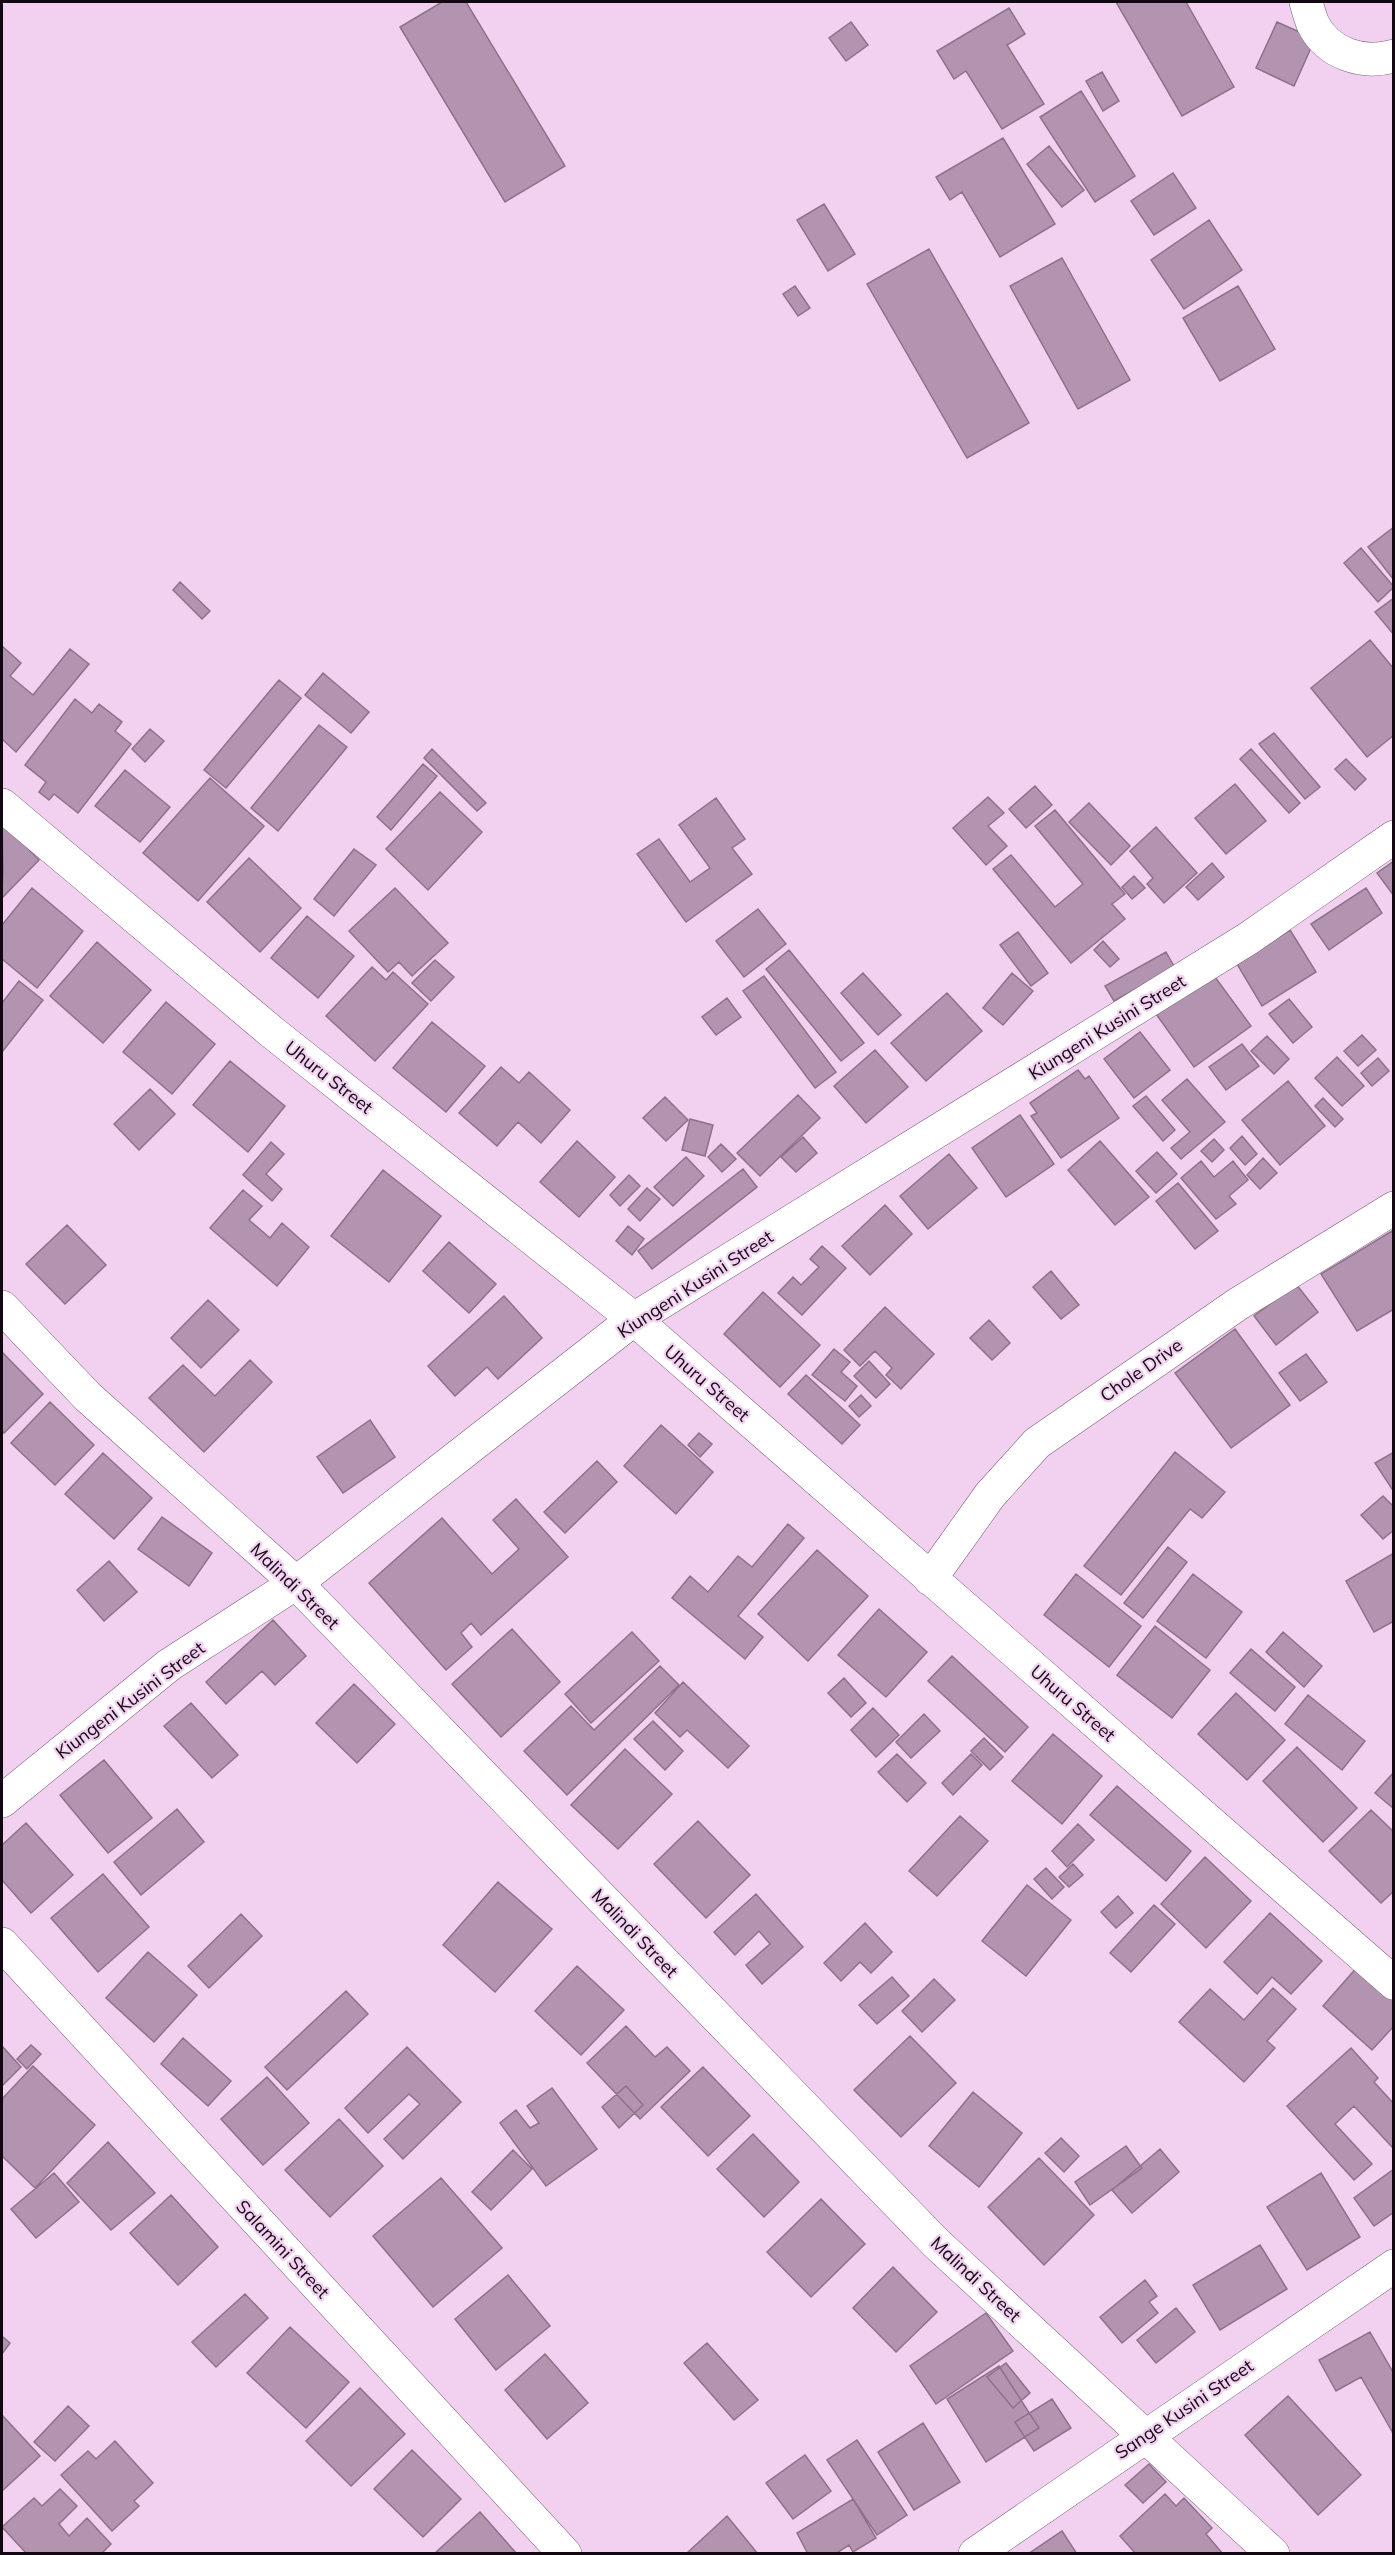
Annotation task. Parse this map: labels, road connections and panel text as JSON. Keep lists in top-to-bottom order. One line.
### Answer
{"streets":{"street":["Kiungeni Kusini Street","Uhuru Street","Chole Drive","Malindi Street","Salamini Street","Sange Kusini Street"]},"crossings":[["Kiungeni Kusini Street","Uhuru Street"],["Kiungeni Kusini Street","Malindi Street"],["Uhuru Street","Chole Drive"],["Malindi Street","Sange Kusini Street"]]}
